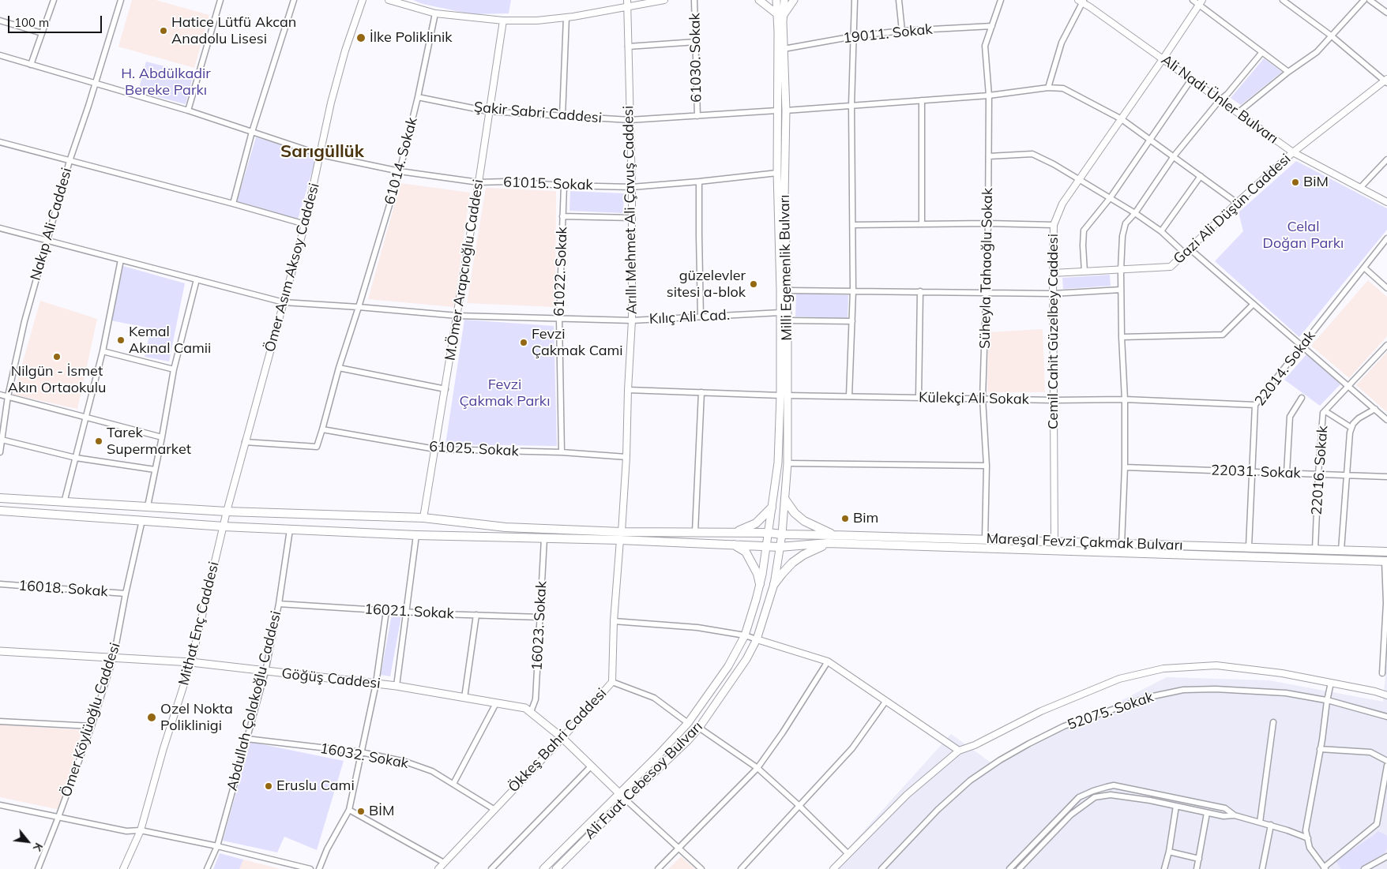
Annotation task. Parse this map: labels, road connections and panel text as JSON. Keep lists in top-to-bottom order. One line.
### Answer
{"streets":{"main road":["Milli Egemenlik Bulvarı","Mareşal Fevzi Çakmak Bulvarı","Göğüş Caddesi","Ali Fuat Cebesoy Bulvarı"],"street":["19011. Sokak","61030. Sokak","Ali Nadi Ünler Bulvarı","Şakir Sabri Caddesi","61014. Sokak","61015. Sokak","Gazi Ali Düşün Caddesi","Arıllı Mehmet Ali Çavuş Caddesi","Nakıp Ali Caddesi","Ömer Asım Aksoy Caddesi","Süheyla Tahaoğlu Sokak","M.Ömer Arapcıoğlu Caddesi","61022. Sokak","Kılıç Ali Cad.","Cemil Cahit Güzelbey Caddesi","22014. Sokak","Külekçi Ali Sokak","61025. Sokak","22016. Sokak","22031. Sokak","16018. Sokak","16021. Sokak","Mithat Enç Caddesi","16023. Sokak","Abdullah Çolakoğlu Caddesi","52075. Sokak","Ömer Köylüoğlu Caddesi","Ökkeş Bahri Caddesi","16032. Sokak"]},"crossings":[["19011. Sokak","Milli Egemenlik Bulvarı"],["19011. Sokak","Süheyla Tahaoğlu Sokak"],["61030. Sokak","Şakir Sabri Caddesi"],["Ali Nadi Ünler Bulvarı","Gazi Ali Düşün Caddesi"],["Ali Nadi Ünler Bulvarı","Cemil Cahit Güzelbey Caddesi"],["Şakir Sabri Caddesi","61014. Sokak"],["Şakir Sabri Caddesi","Arıllı Mehmet Ali Çavuş Caddesi"],["Şakir Sabri Caddesi","Milli Egemenlik Bulvarı"],["Şakir Sabri Caddesi","M.Ömer Arapcıoğlu Caddesi"],["61014. Sokak","61015. Sokak"],["61014. Sokak","Ömer Asım Aksoy Caddesi"],["61014. Sokak","Kılıç Ali Cad."],["61014. Sokak","61025. Sokak"],["61015. Sokak","Arıllı Mehmet Ali Çavuş Caddesi"],["61015. Sokak","Nakıp Ali Caddesi"],["61015. Sokak","Ömer Asım Aksoy Caddesi"],["61015. Sokak","Milli Egemenlik Bulvarı"],["61015. Sokak","M.Ömer Arapcıoğlu Caddesi"],["61015. Sokak","61022. Sokak"],["Gazi Ali Düşün Caddesi","Cemil Cahit Güzelbey Caddesi"],["Arıllı Mehmet Ali Çavuş Caddesi","Kılıç Ali Cad."],["Arıllı Mehmet Ali Çavuş Caddesi","Külekçi Ali Sokak"],["Arıllı Mehmet Ali Çavuş Caddesi","61025. Sokak"],["Arıllı Mehmet Ali Çavuş Caddesi","Mareşal Fevzi Çakmak Bulvarı"],["Arıllı Mehmet Ali Çavuş Caddesi","Ökkeş Bahri Caddesi"],["Nakıp Ali Caddesi","Kılıç Ali Cad."],["Ömer Asım Aksoy Caddesi","Kılıç Ali Cad."],["Ömer Asım Aksoy Caddesi","Mithat Enç Caddesi"],["Milli Egemenlik Bulvarı","Kılıç Ali Cad."],["Milli Egemenlik Bulvarı","Külekçi Ali Sokak"],["Milli Egemenlik Bulvarı","Mareşal Fevzi Çakmak Bulvarı"],["Milli Egemenlik Bulvarı","Göğüş Caddesi"],["Milli Egemenlik Bulvarı","Ali Fuat Cebesoy Bulvarı"],["Süheyla Tahaoğlu Sokak","Külekçi Ali Sokak"],["Süheyla Tahaoğlu Sokak","Mareşal Fevzi Çakmak Bulvarı"],["M.Ömer Arapcıoğlu Caddesi","Kılıç Ali Cad."],["M.Ömer Arapcıoğlu Caddesi","61025. Sokak"],["61022. Sokak","Kılıç Ali Cad."],["61022. Sokak","61025. Sokak"],["Cemil Cahit Güzelbey Caddesi","Külekçi Ali Sokak"],["Cemil Cahit Güzelbey Caddesi","Mareşal Fevzi Çakmak Bulvarı"],["22014. Sokak","Külekçi Ali Sokak"],["22014. Sokak","22031. Sokak"],["22014. Sokak","Mareşal Fevzi Çakmak Bulvarı"],["22016. Sokak","22031. Sokak"],["22016. Sokak","Mareşal Fevzi Çakmak Bulvarı"],["Mareşal Fevzi Çakmak Bulvarı","Ökkeş Bahri Caddesi"],["Mareşal Fevzi Çakmak Bulvarı","Ali Fuat Cebesoy Bulvarı"],["16018. Sokak","Ömer Köylüoğlu Caddesi"],["16021. Sokak","16023. Sokak"],["16021. Sokak","Abdullah Çolakoğlu Caddesi"],["Mithat Enç Caddesi","Göğüş Caddesi"],["16023. Sokak","Göğüş Caddesi"],["Göğüş Caddesi","Abdullah Çolakoğlu Caddesi"],["Göğüş Caddesi","Ömer Köylüoğlu Caddesi"],["Göğüş Caddesi","Ökkeş Bahri Caddesi"],["Göğüş Caddesi","Ali Fuat Cebesoy Bulvarı"],["Abdullah Çolakoğlu Caddesi","16032. Sokak"],["Ökkeş Bahri Caddesi","16032. Sokak"]],"districts":["Sarıgüllük"],"parks":["H. Abdülkadir Bereke Parkı","Celal Doğan Parkı","Fevzi Çakmak Parkı"],"places":["Hatice Lütfü Akcan Anadolu Lisesi","İlke Poliklinik","BiM","güzelevler sitesi a-blok","Kemal Akınal Camii","Fevzi Çakmak Cami","Nilgün - İsmet Akın Ortaokulu","Tarek Supermarket","Bim","Ozel Nokta Poliklinigi","Eruslu Cami","BİM"],"scale_bar":"100 m","north":"bottom right"}
